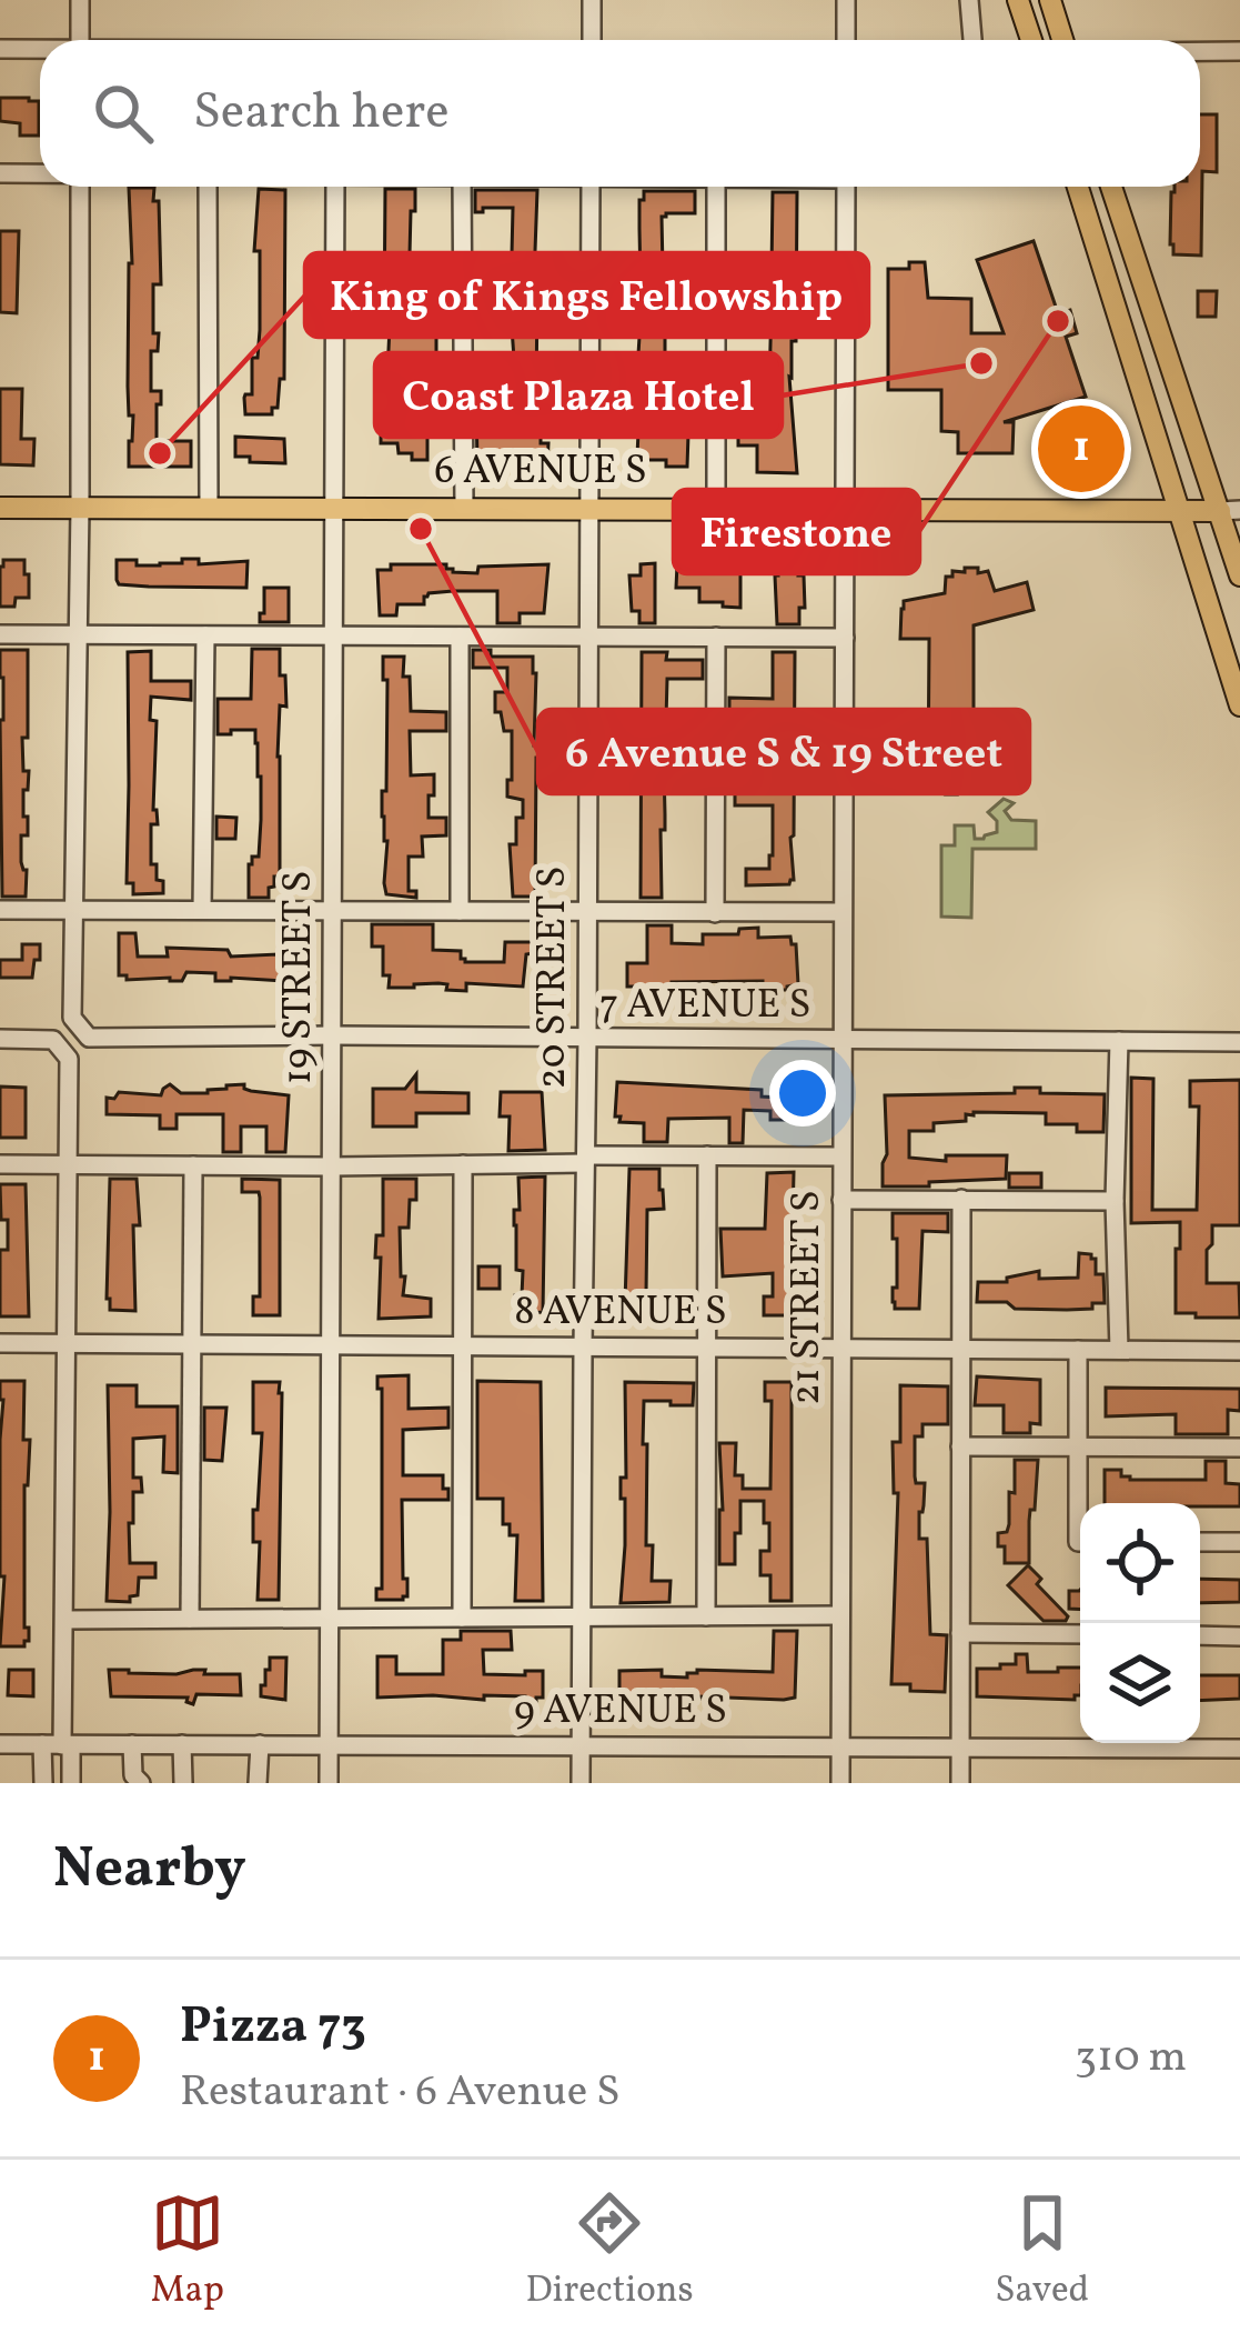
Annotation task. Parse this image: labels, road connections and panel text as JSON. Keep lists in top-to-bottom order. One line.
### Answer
{"streets":{"main road":["6 AVENUE S"],"street":["19 STREET S","20 STREET S","7 AVENUE S","21 STREET S","8 AVENUE S","9 AVENUE S"]},"crossings":[["6 AVENUE S","19 STREET S"],["6 AVENUE S","20 STREET S"],["6 AVENUE S","21 STREET S"],["19 STREET S","7 AVENUE S"],["19 STREET S","8 AVENUE S"],["19 STREET S","9 AVENUE S"],["20 STREET S","7 AVENUE S"],["20 STREET S","8 AVENUE S"],["20 STREET S","9 AVENUE S"],["7 AVENUE S","21 STREET S"],["21 STREET S","8 AVENUE S"],["21 STREET S","9 AVENUE S"]],"places":["Firestone","Coast Plaza Hotel","King of Kings Fellowship","6 Avenue S & 19 Street"],"page":{"search":"Search here","pins":"1","heading":"Nearby","list":[{"mark":"1","name":"Pizza 73","note":"Restaurant · 6 Avenue S","value":"310 m"}],"nav":["Map","Directions","Saved"]}}
